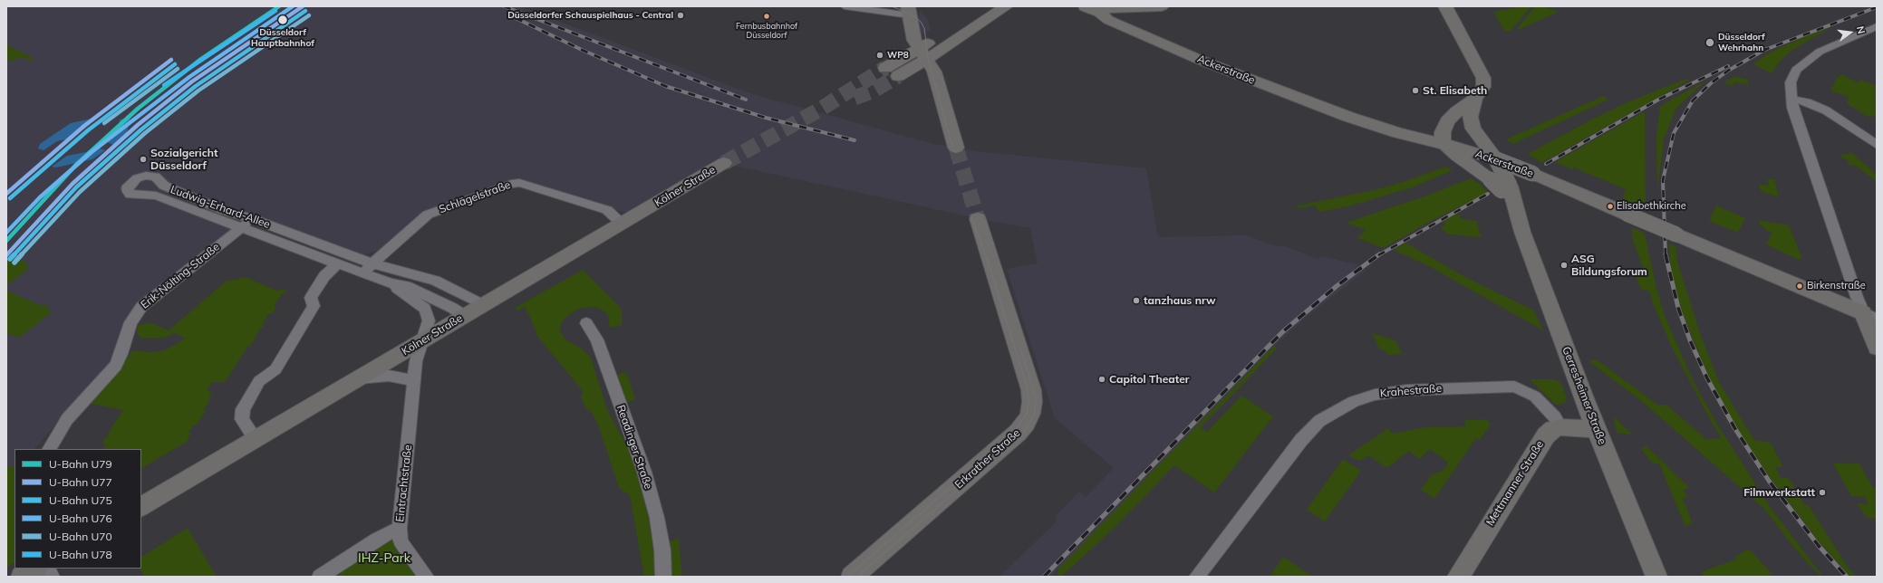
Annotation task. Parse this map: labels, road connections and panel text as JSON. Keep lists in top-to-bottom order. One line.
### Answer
{"streets":{"street":["Ackerstraße","Kölner Straße","Schlägelstraße","Ludwig-Erhard-Allee","Erik-Nölting-Straße","Krahestraße","Gerresheimer Straße","Readinger Straße","Erkrather Straße","Eintrachtstraße","Mettmanner Straße"]},"crossings":[["Ackerstraße","Gerresheimer Straße"],["Kölner Straße","Schlägelstraße"],["Kölner Straße","Ludwig-Erhard-Allee"],["Kölner Straße","Eintrachtstraße"],["Schlägelstraße","Ludwig-Erhard-Allee"],["Ludwig-Erhard-Allee","Erik-Nölting-Straße"],["Ludwig-Erhard-Allee","Eintrachtstraße"],["Krahestraße","Mettmanner Straße"]],"parks":["IHZ-Park"],"places":["Düsseldorfer Schauspielhaus - Central","Fernbusbahnhof Düsseldorf","Düsseldorf Hauptbahnhof","Düsseldorf Wehrhahn","WP8","St. Elisabeth","Sozialgericht Düsseldorf","Elisabethkirche","ASG Bildungsforum","Birkenstraße","tanzhaus nrw","Capitol Theater","Filmwerkstatt"],"lines":["metro line U79","metro line U77","metro line U76","metro line U75","metro line U78","metro line U70"],"legend":["U-Bahn U79","U-Bahn U77","U-Bahn U75","U-Bahn U76","U-Bahn U70","U-Bahn U78"],"north":"right"}
